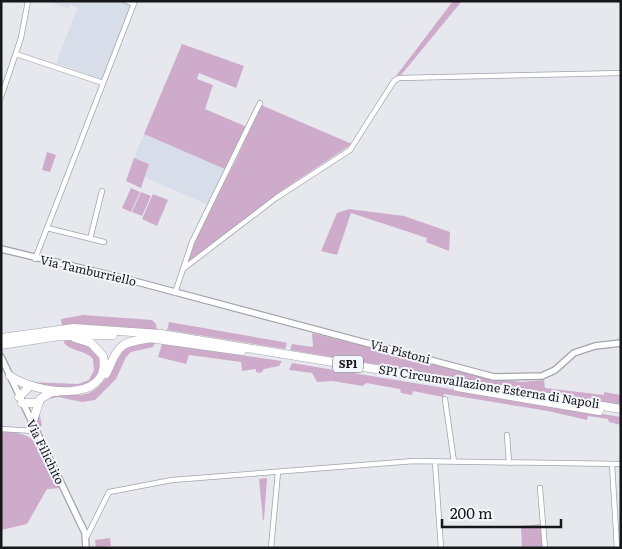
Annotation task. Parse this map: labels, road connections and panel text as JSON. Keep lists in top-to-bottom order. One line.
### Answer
{"streets":{"highway":["SP1","SP1 Circumvallazione Esterna di Napoli"],"street":["Via Tamburriello","Via Pistoni","Via Filichito"]},"crossings":[["Via Tamburriello","Via Pistoni"]],"scale_bar":"200 m"}
